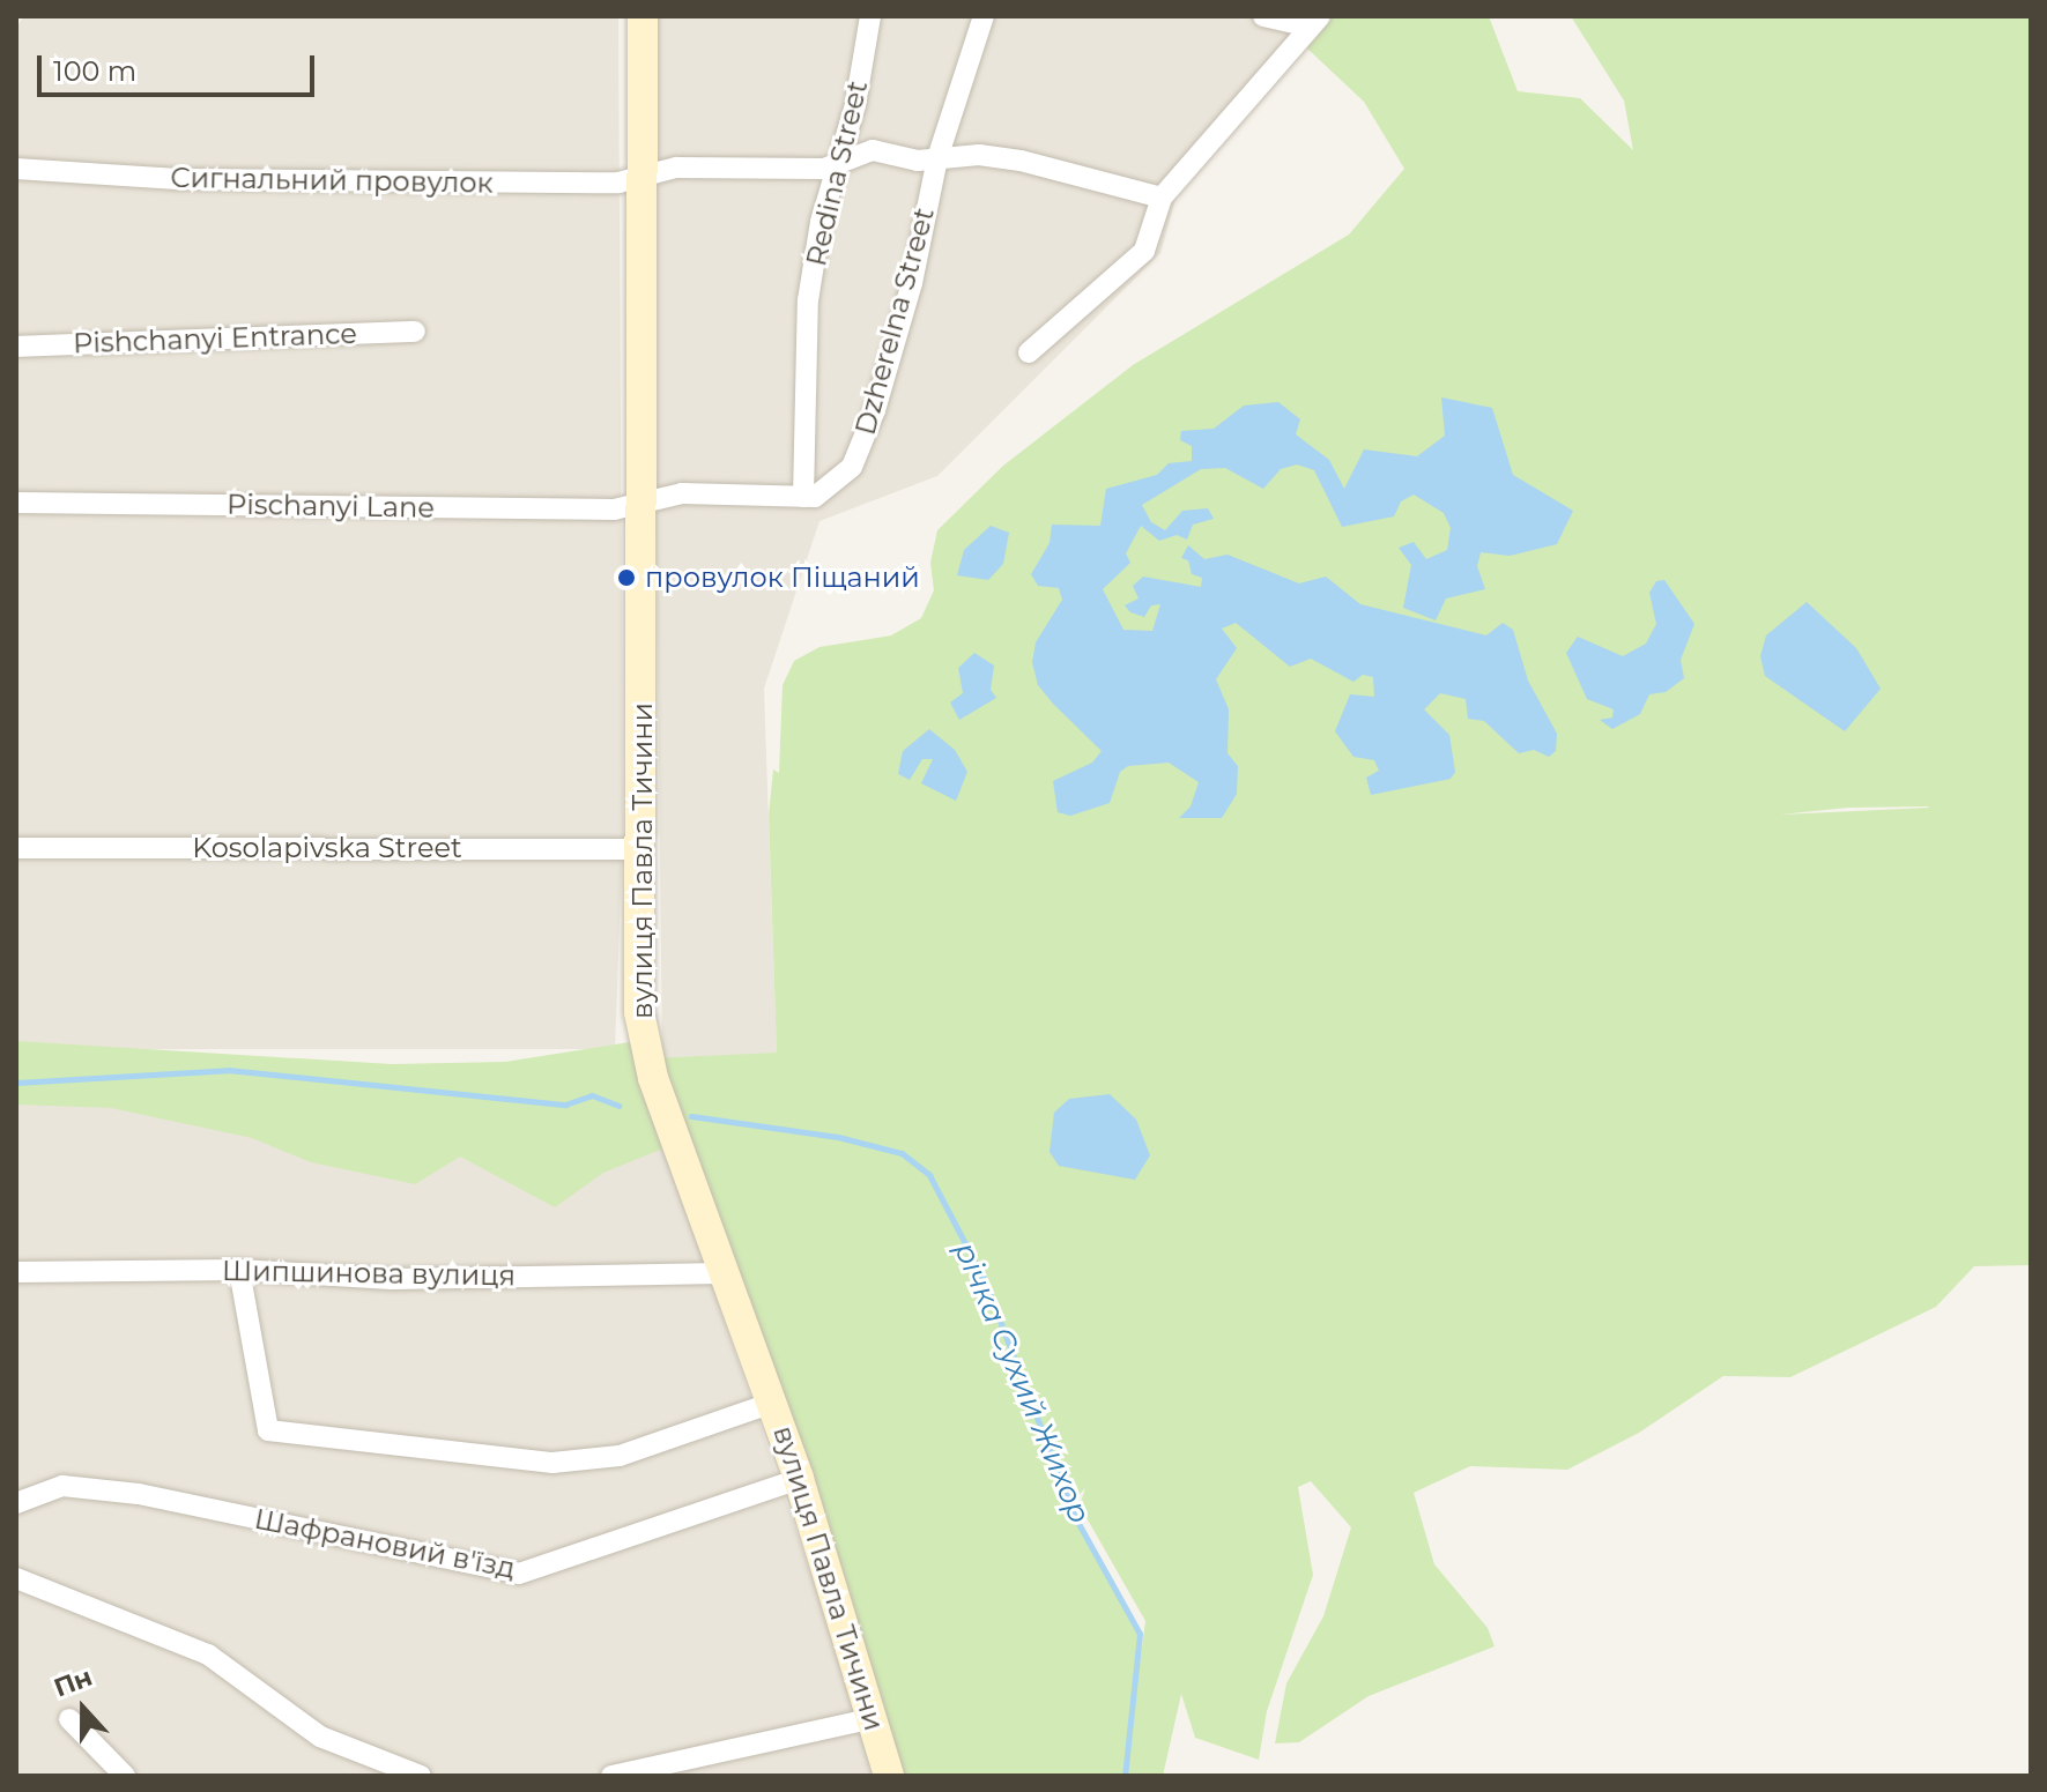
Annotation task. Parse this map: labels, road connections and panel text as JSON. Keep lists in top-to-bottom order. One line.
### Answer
{"streets":{"main road":["вулиця Павла Тичини"],"street":["Redina Street","Сигнальний провулок","Dzherelna Street","Pishchanyi Entrance","Pischanyi Lane","Kosolapivska Street","Шипшинова вулиця","Шафрановий в'їзд"]},"crossings":[["Redina Street","Сигнальний провулок"],["Redina Street","Dzherelna Street"],["Сигнальний провулок","Dzherelna Street"],["Сигнальний провулок","вулиця Павла Тичини"],["Dzherelna Street","Pischanyi Lane"],["Dzherelna Street","вулиця Павла Тичини"],["Pischanyi Lane","вулиця Павла Тичини"],["Kosolapivska Street","вулиця Павла Тичини"],["вулиця Павла Тичини","Шипшинова вулиця"],["вулиця Павла Тичини","Шафрановий в'їзд"]],"water":["річка Сухий Жихор"],"places":["провулок Піщаний"],"scale_bar":"100 m","north":"top"}
